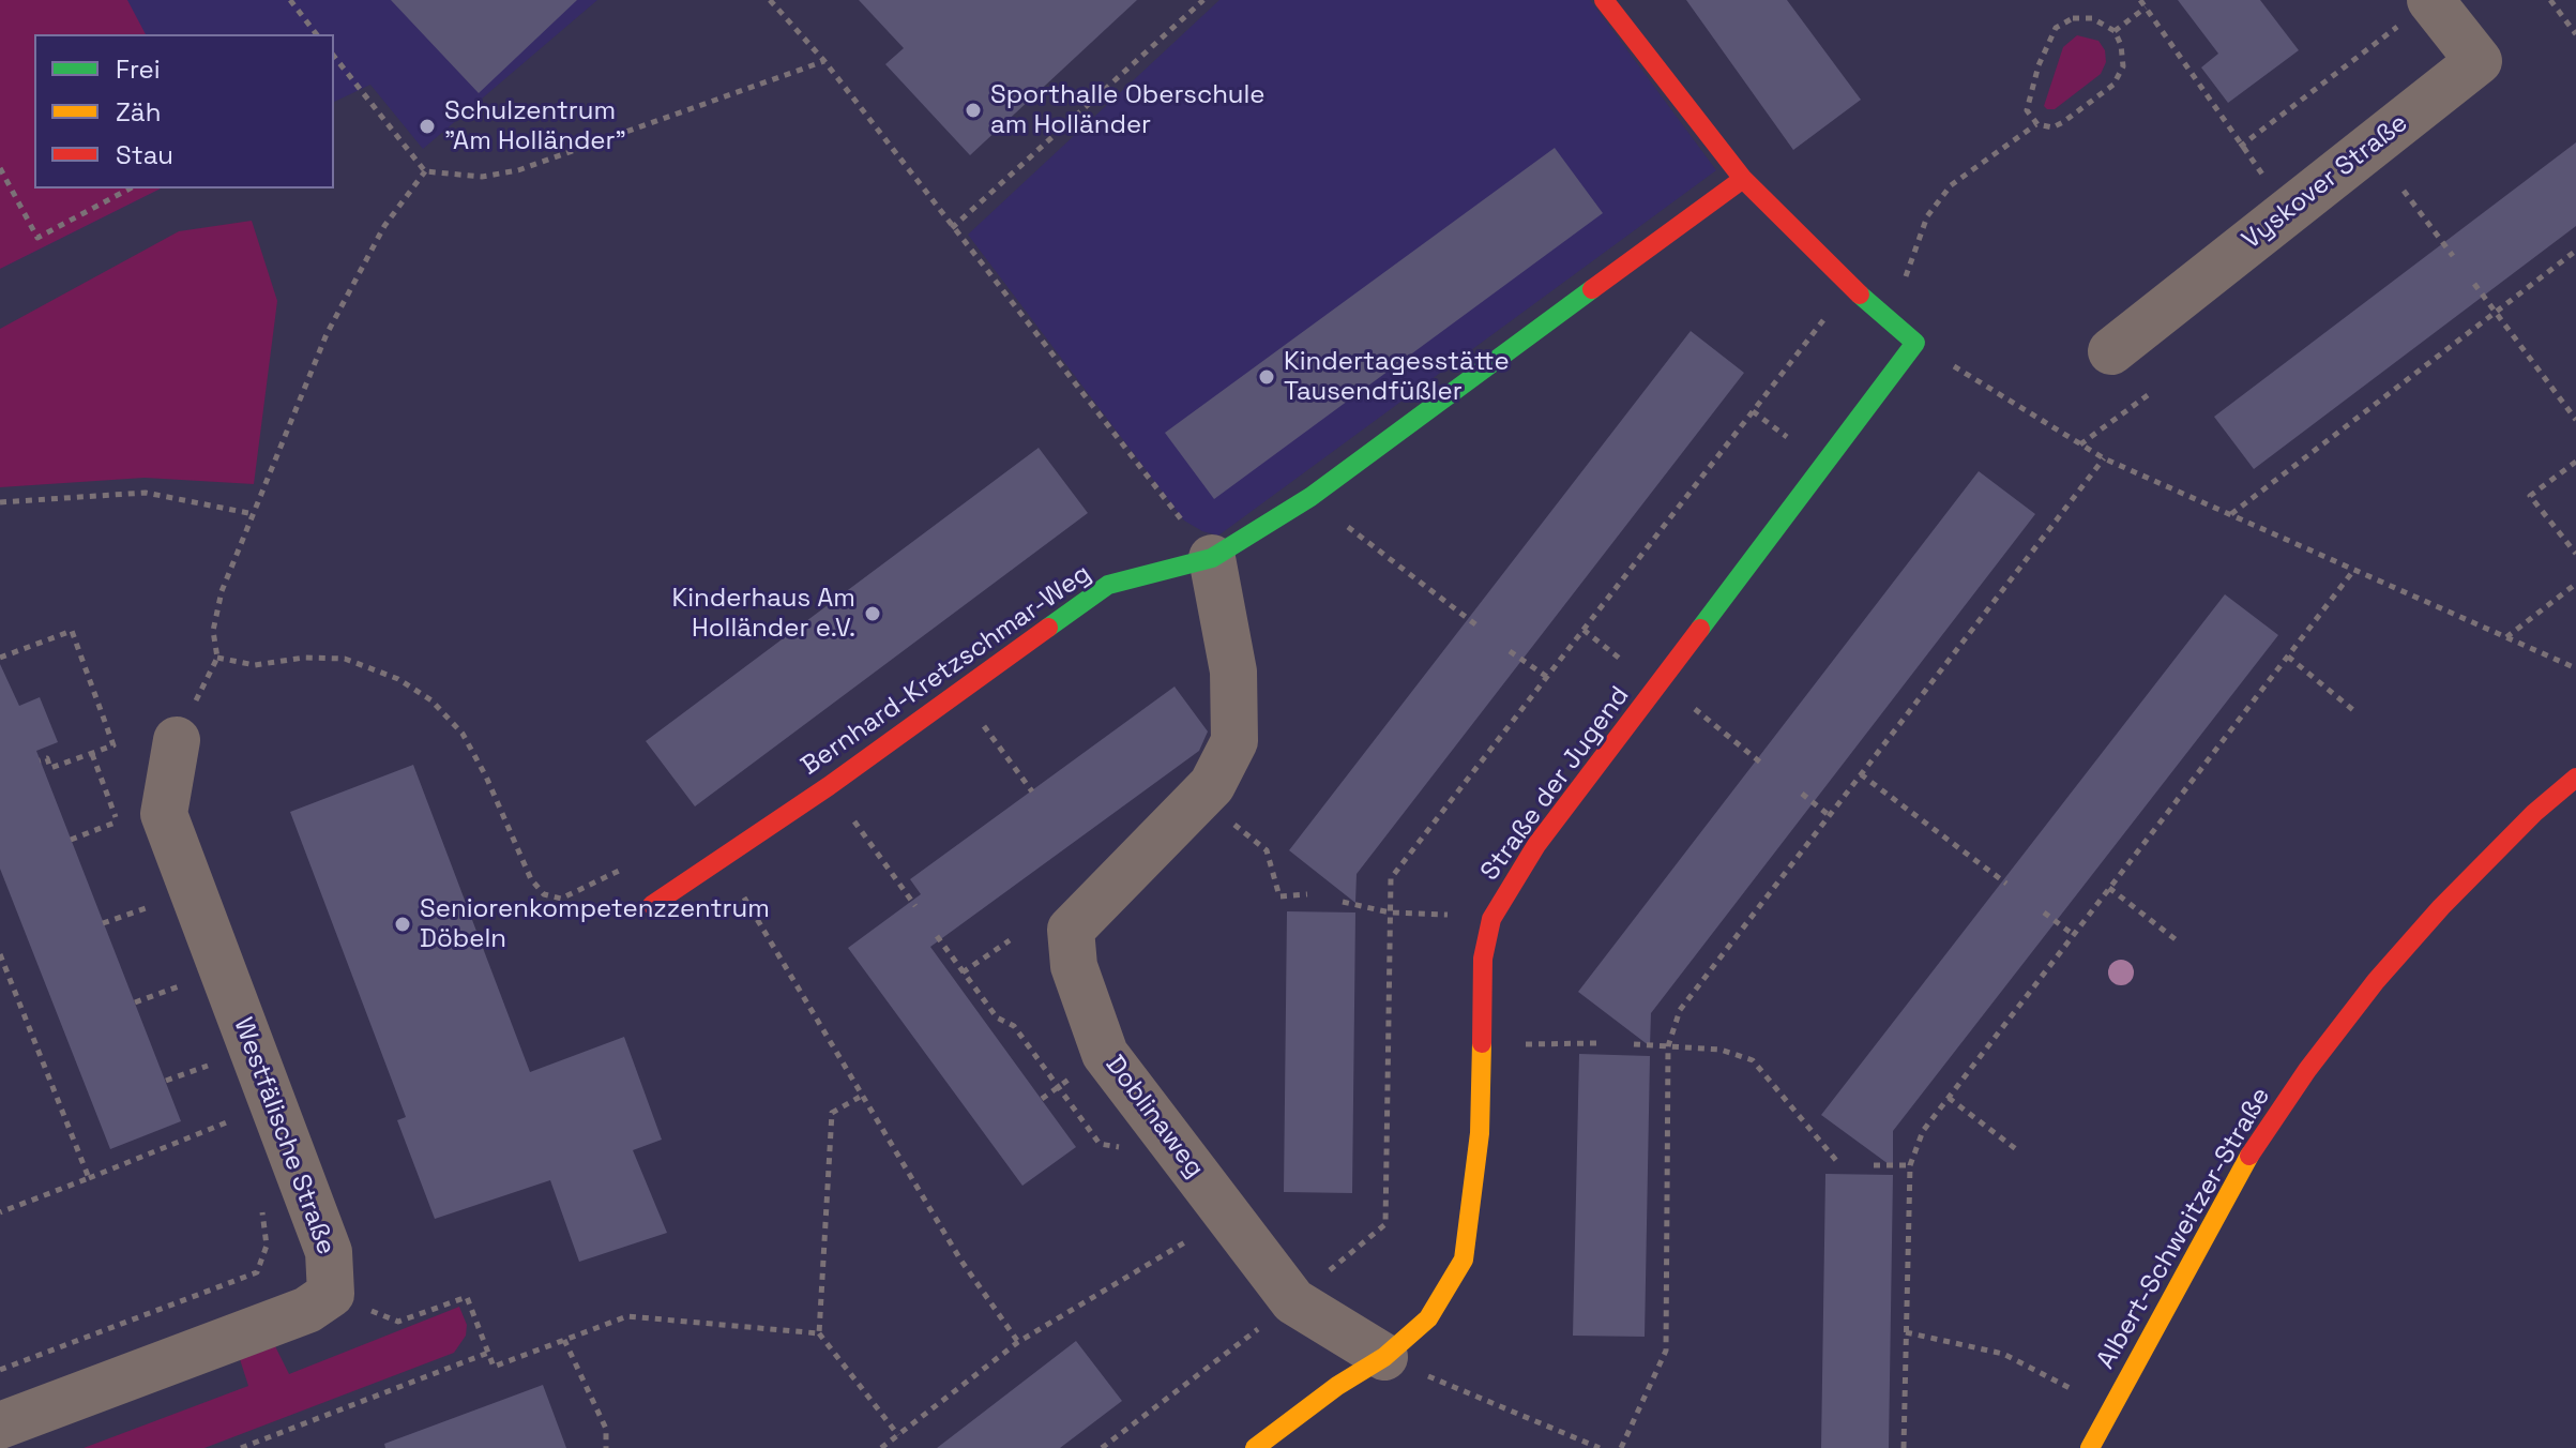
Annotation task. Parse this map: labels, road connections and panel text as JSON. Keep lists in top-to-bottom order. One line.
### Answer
{"streets":{"street":["Vyskover Straße","Bernhard-Kretzschmar-Weg","Straße der Jugend","Doblinaweg","Westfälische Straße","Albert-Schweitzer-Straße"]},"crossings":[["Bernhard-Kretzschmar-Weg","Doblinaweg"],["Straße der Jugend","Doblinaweg"]],"places":["Sporthalle Oberschule am Holländer","Schulzentrum \"Am Holländer\"","Kindertagesstätte Tausendfüßler","Kinderhaus Am Holländer e.V.","Seniorenkompetenzzentrum Döbeln"],"legend":["Frei","Zäh","Stau"]}
